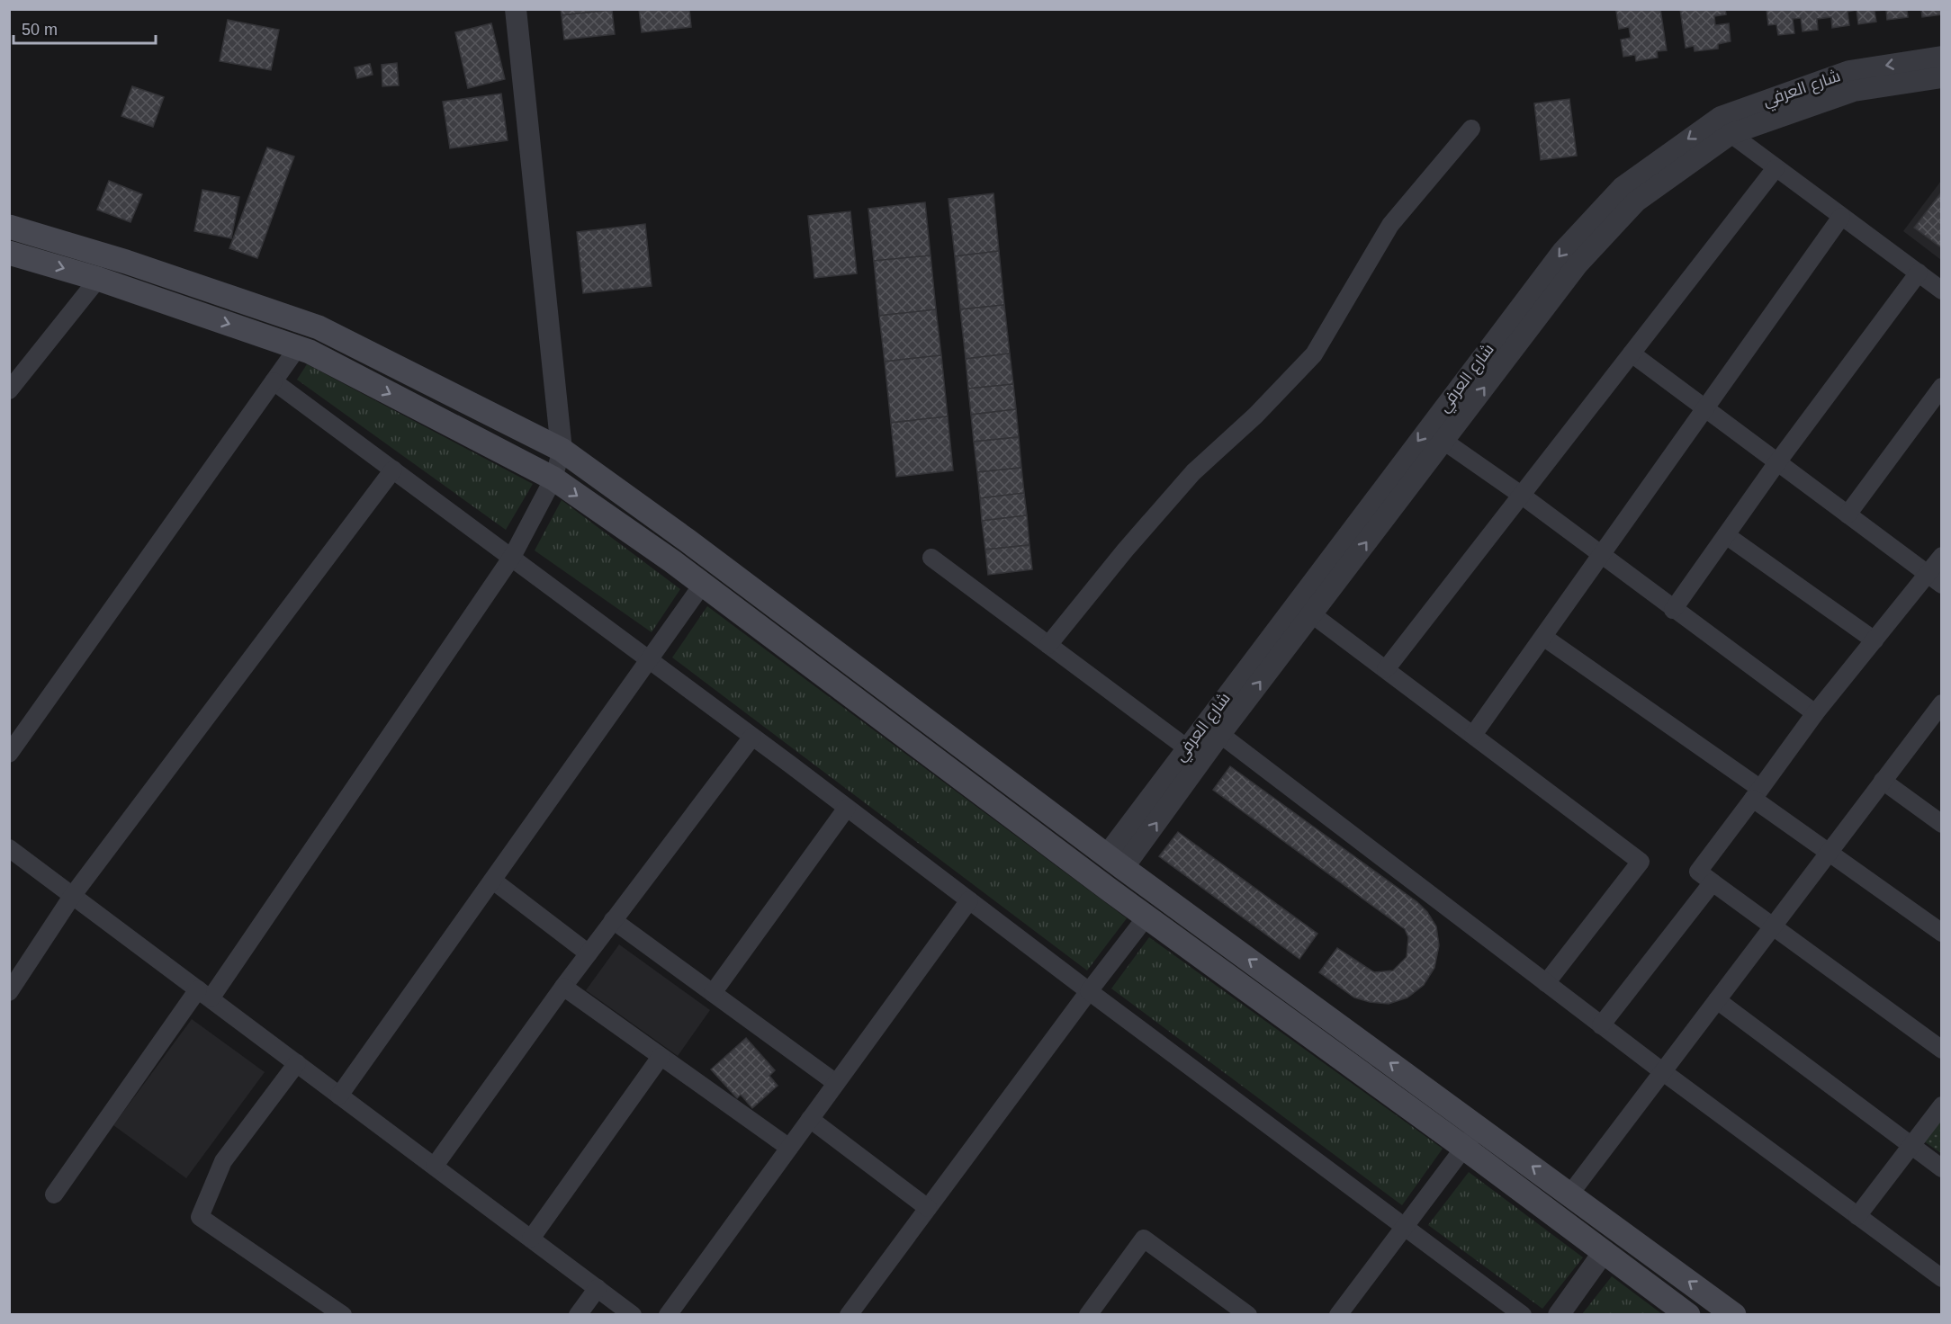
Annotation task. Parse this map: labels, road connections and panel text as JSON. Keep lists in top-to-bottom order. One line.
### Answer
{"streets":{"street":["شارع العرفي"]},"scale_bar":"50 m"}
